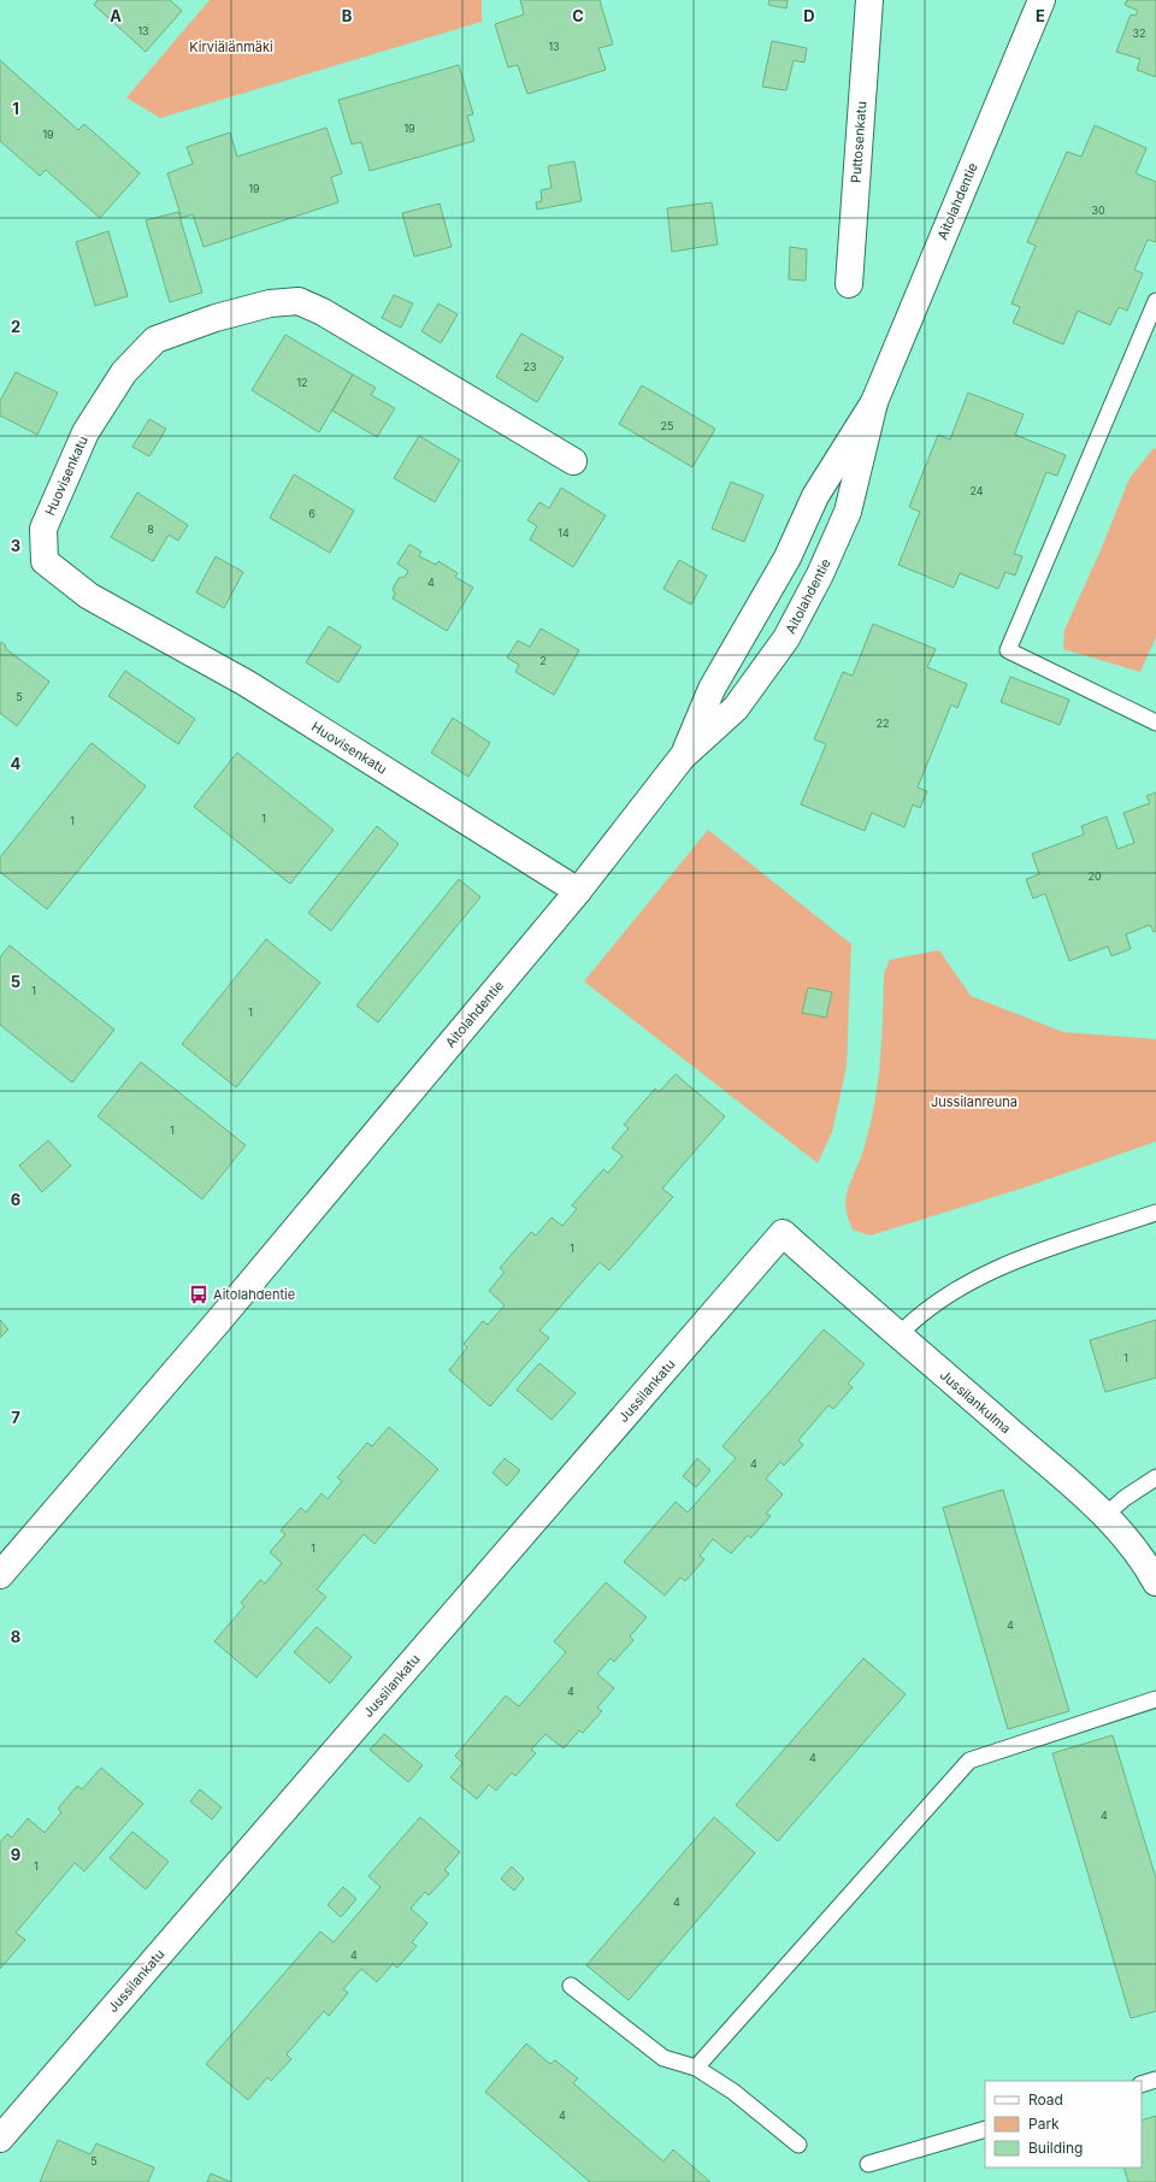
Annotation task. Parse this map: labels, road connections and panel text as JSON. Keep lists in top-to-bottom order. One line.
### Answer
{"streets":{"street":["Puttosenkatu","Aitolahdentie","Huovisenkatu","Jussilankatu","Jussilankulma"]},"crossings":[["Aitolahdentie","Huovisenkatu"],["Jussilankatu","Jussilankulma"]],"parks":["Kirviälänmäki","Jussilanreuna"],"places":{"bus stop":["Aitolahdentie"]},"house_numbers":["13","32","13","19","19","19","30","23","12","25","24","6","8","14","4","2","5","22","1","1","20","1","1","1","1","1","4","1","4","4","4","4","1","4","4","4","5"],"legend":["Road","Park","Building"],"grid":{"columns":["A","B","C","D","E"],"rows":["1","2","3","4","5","6","7","8","9"]}}
